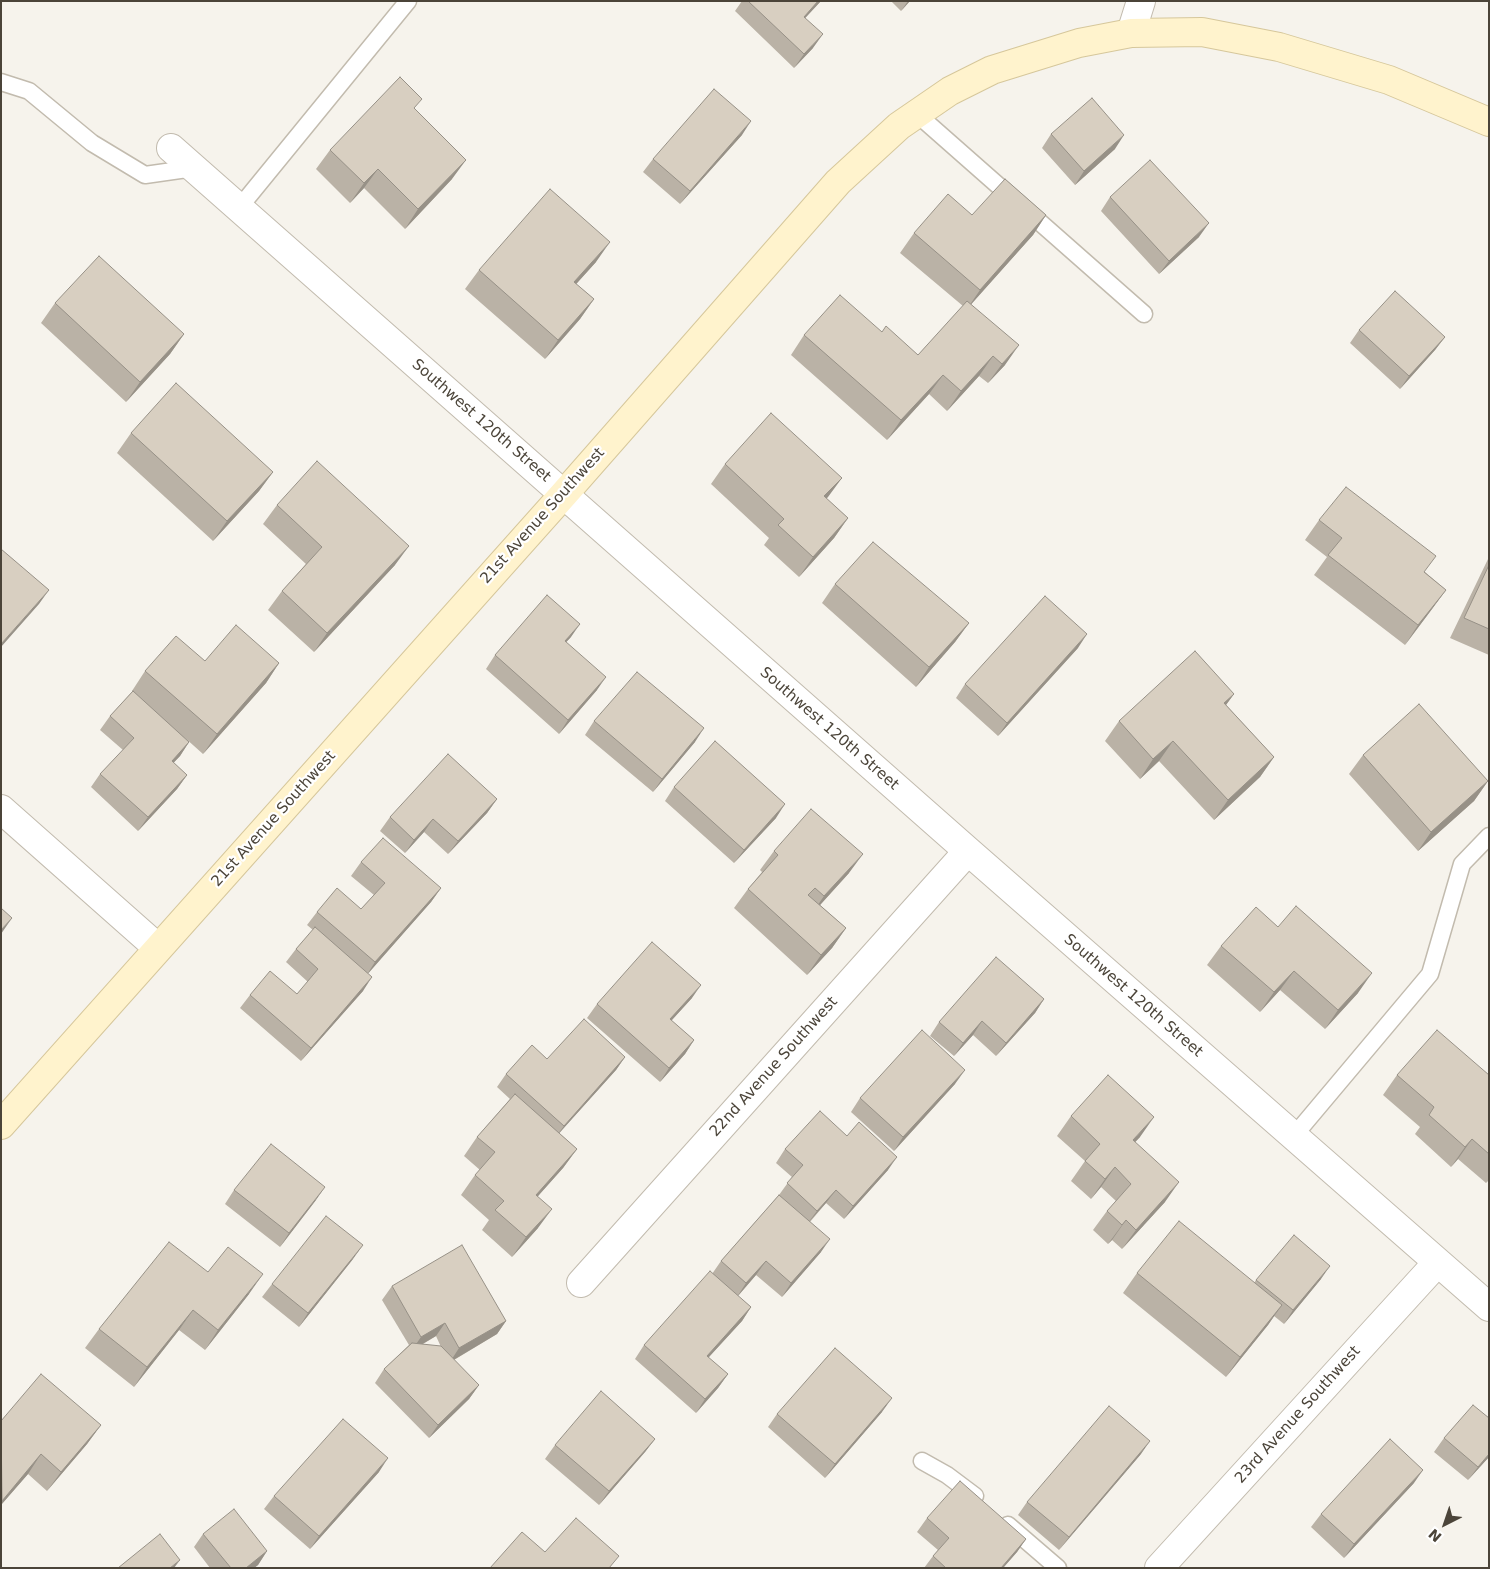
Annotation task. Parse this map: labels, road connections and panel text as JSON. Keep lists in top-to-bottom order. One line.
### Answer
{"streets":{"street":["Southwest 120th Street","21st Avenue Southwest","22nd Avenue Southwest","23rd Avenue Southwest"]},"crossings":[["Southwest 120th Street","21st Avenue Southwest"],["Southwest 120th Street","22nd Avenue Southwest"],["Southwest 120th Street","23rd Avenue Southwest"]],"north":"bottom left"}
